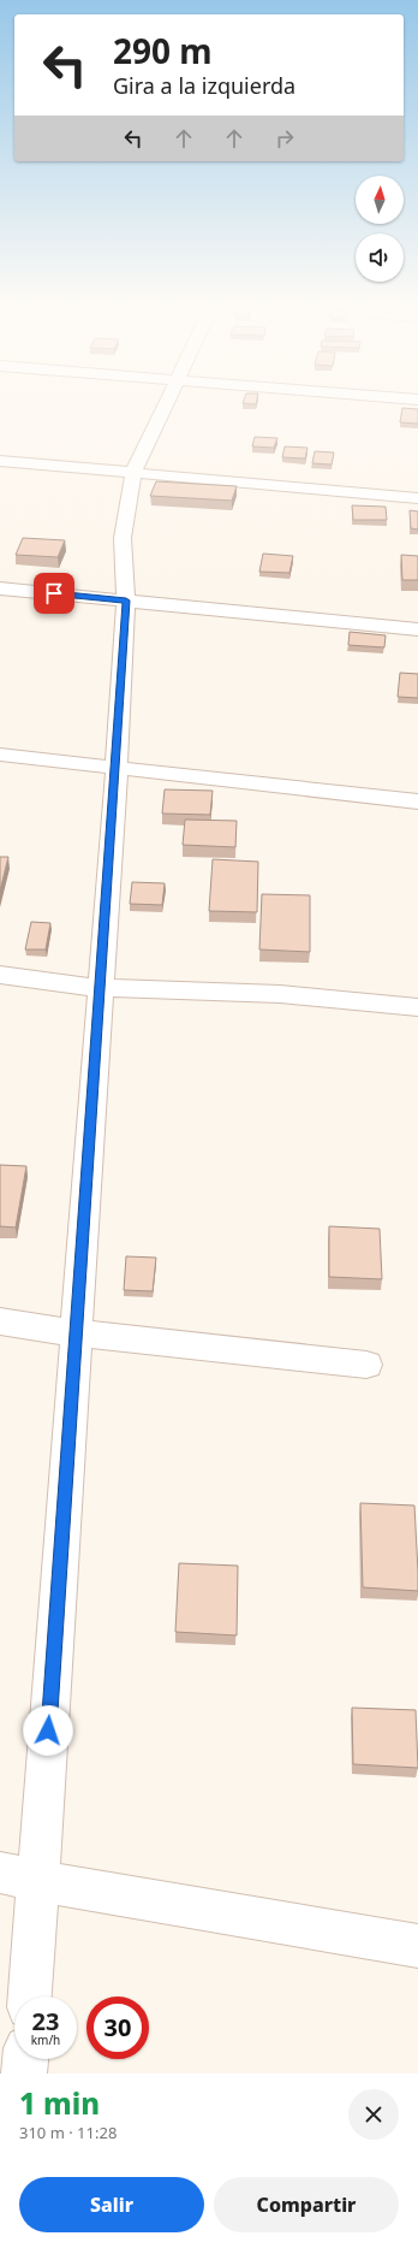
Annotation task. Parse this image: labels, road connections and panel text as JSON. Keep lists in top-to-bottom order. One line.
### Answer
{"north":"top","page":{"turn":["290 m","Gira a la izquierda"],"speed":"23 km/h","limit":"30","heading":["1 min","310 m · 11:28"],"buttons":["Salir","Compartir"]}}
